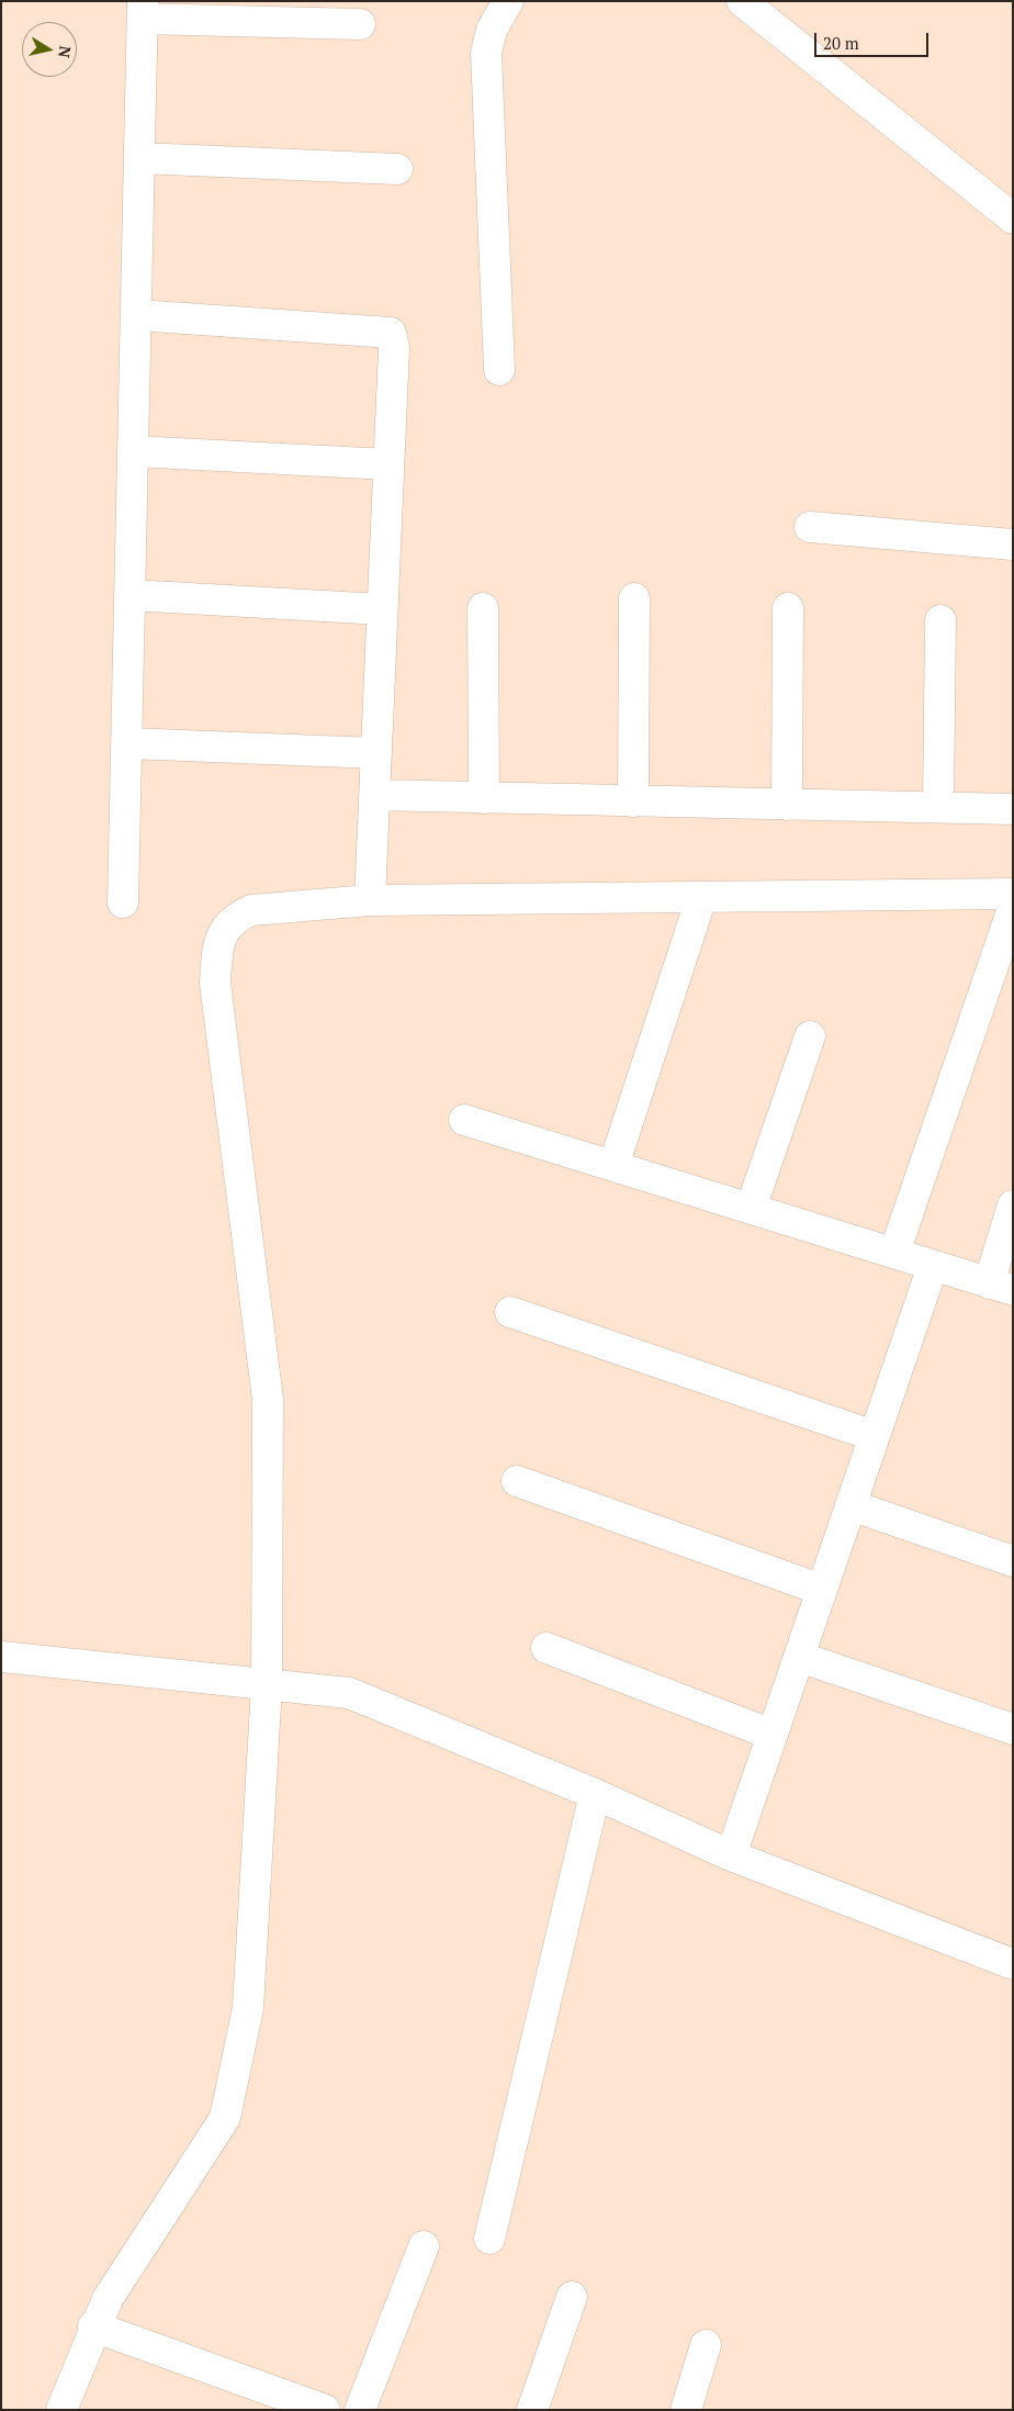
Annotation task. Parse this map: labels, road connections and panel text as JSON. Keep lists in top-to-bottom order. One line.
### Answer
{"scale_bar":"20 m","north":"right"}
